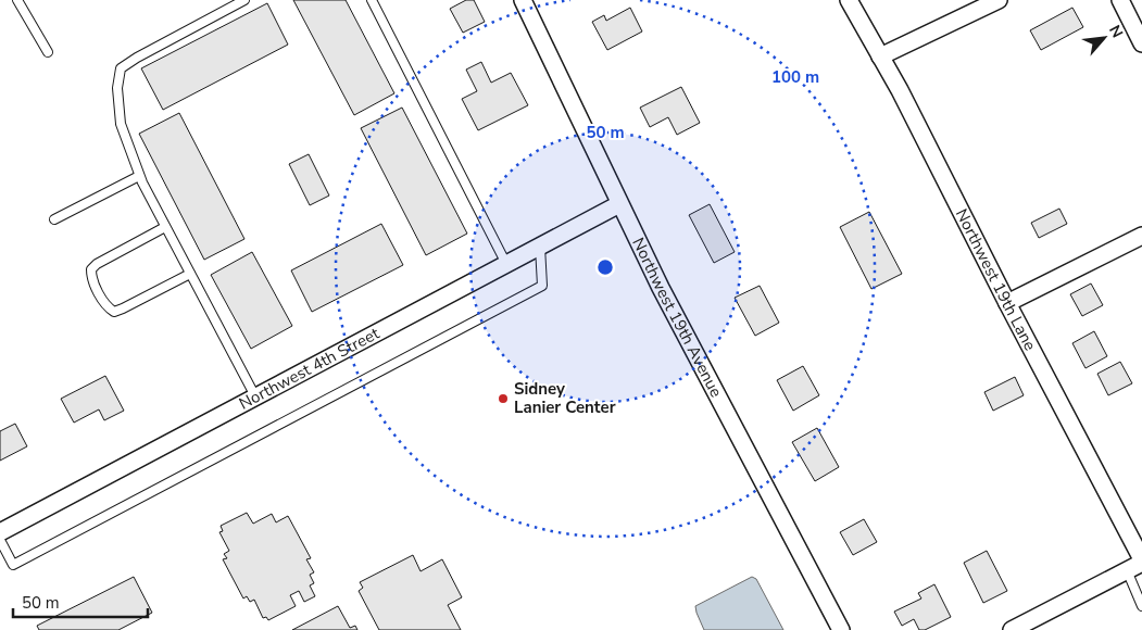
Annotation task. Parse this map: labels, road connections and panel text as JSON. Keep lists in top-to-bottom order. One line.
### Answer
{"streets":{"street":["Northwest 19th Lane","Northwest 19th Avenue","Northwest 4th Street"]},"crossings":[["Northwest 19th Avenue","Northwest 4th Street"]],"places":["Sidney Lanier Center"],"scale_bar":"50 m","north":"top right","rings":["100 m","50 m"]}
